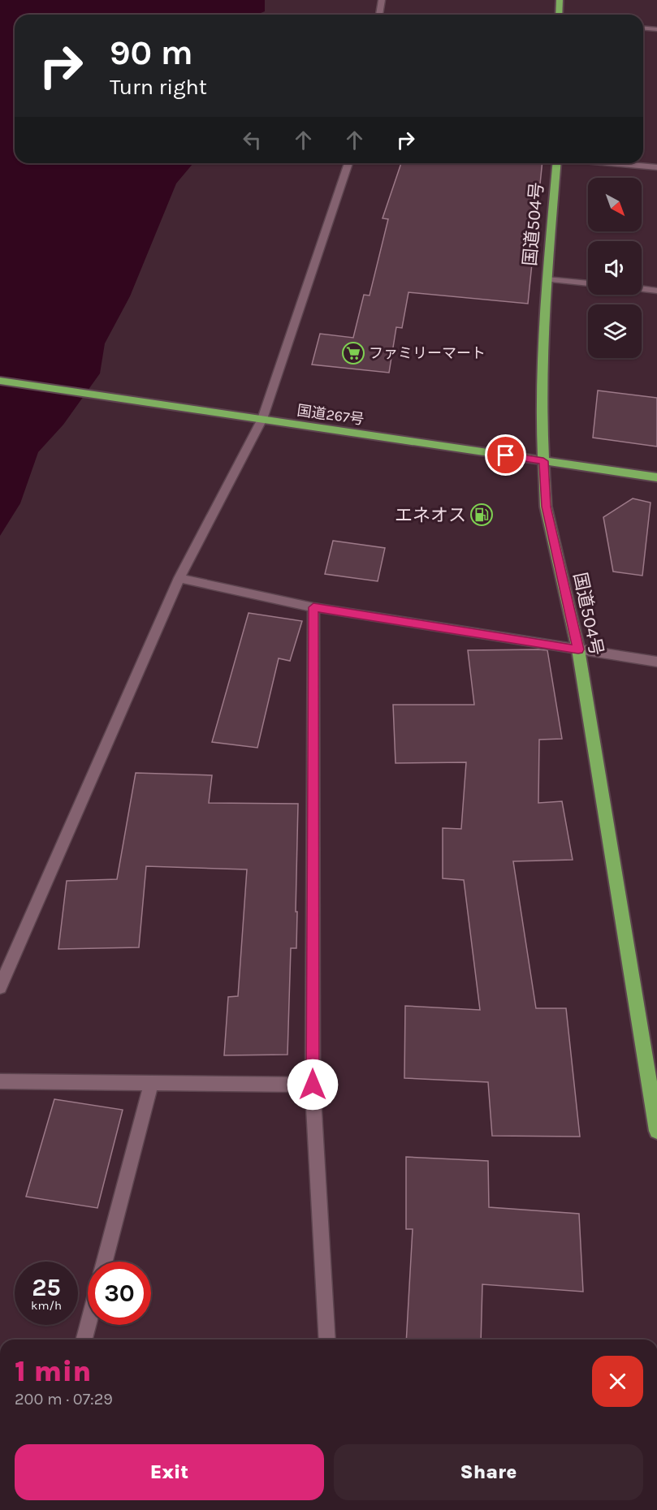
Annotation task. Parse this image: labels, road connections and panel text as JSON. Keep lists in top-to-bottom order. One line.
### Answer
{"streets":{"highway":["国道504号","国道267号"]},"crossings":[["国道504号","国道267号"]],"places":{"supermarket":["ファミリーマート"],"fuel station":["エネオス"]},"north":"bottom right","page":{"turn":["90 m","Turn right"],"speed":"25 km/h","limit":"30","heading":["1 min","200 m · 07:29"],"buttons":["Exit","Share"]}}
